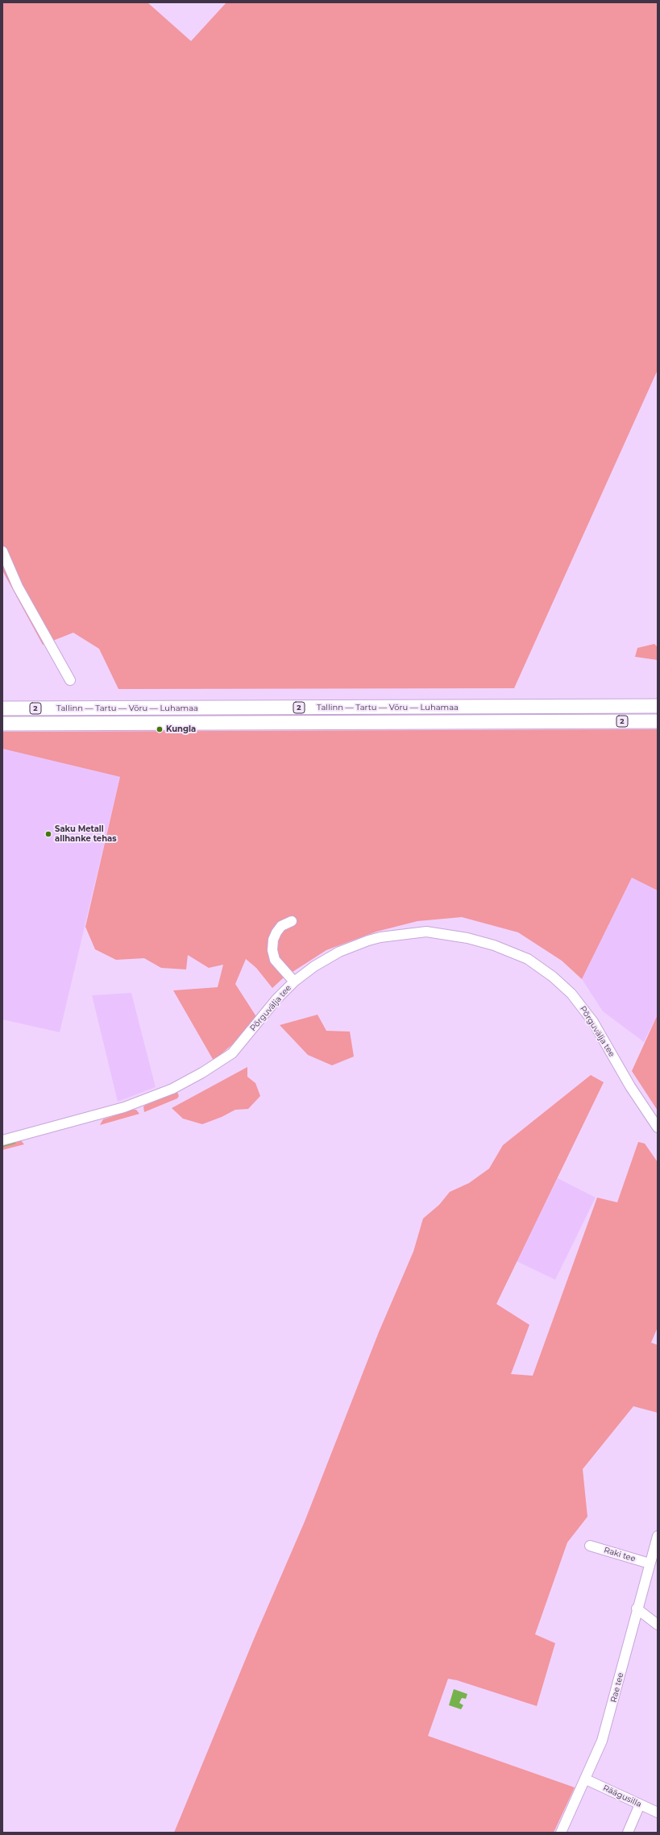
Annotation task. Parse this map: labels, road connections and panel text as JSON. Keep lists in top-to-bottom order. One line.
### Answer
{"streets":{"highway":["2","Tallinn — Tartu — Võru — Luhamaa"],"street":["Põrguvälja tee","Raki tee","Rae tee","Räägusilla"]},"crossings":[["Raki tee","Rae tee"],["Rae tee","Räägusilla"]],"places":["Kungla","Saku Metall allhanke tehas"]}
